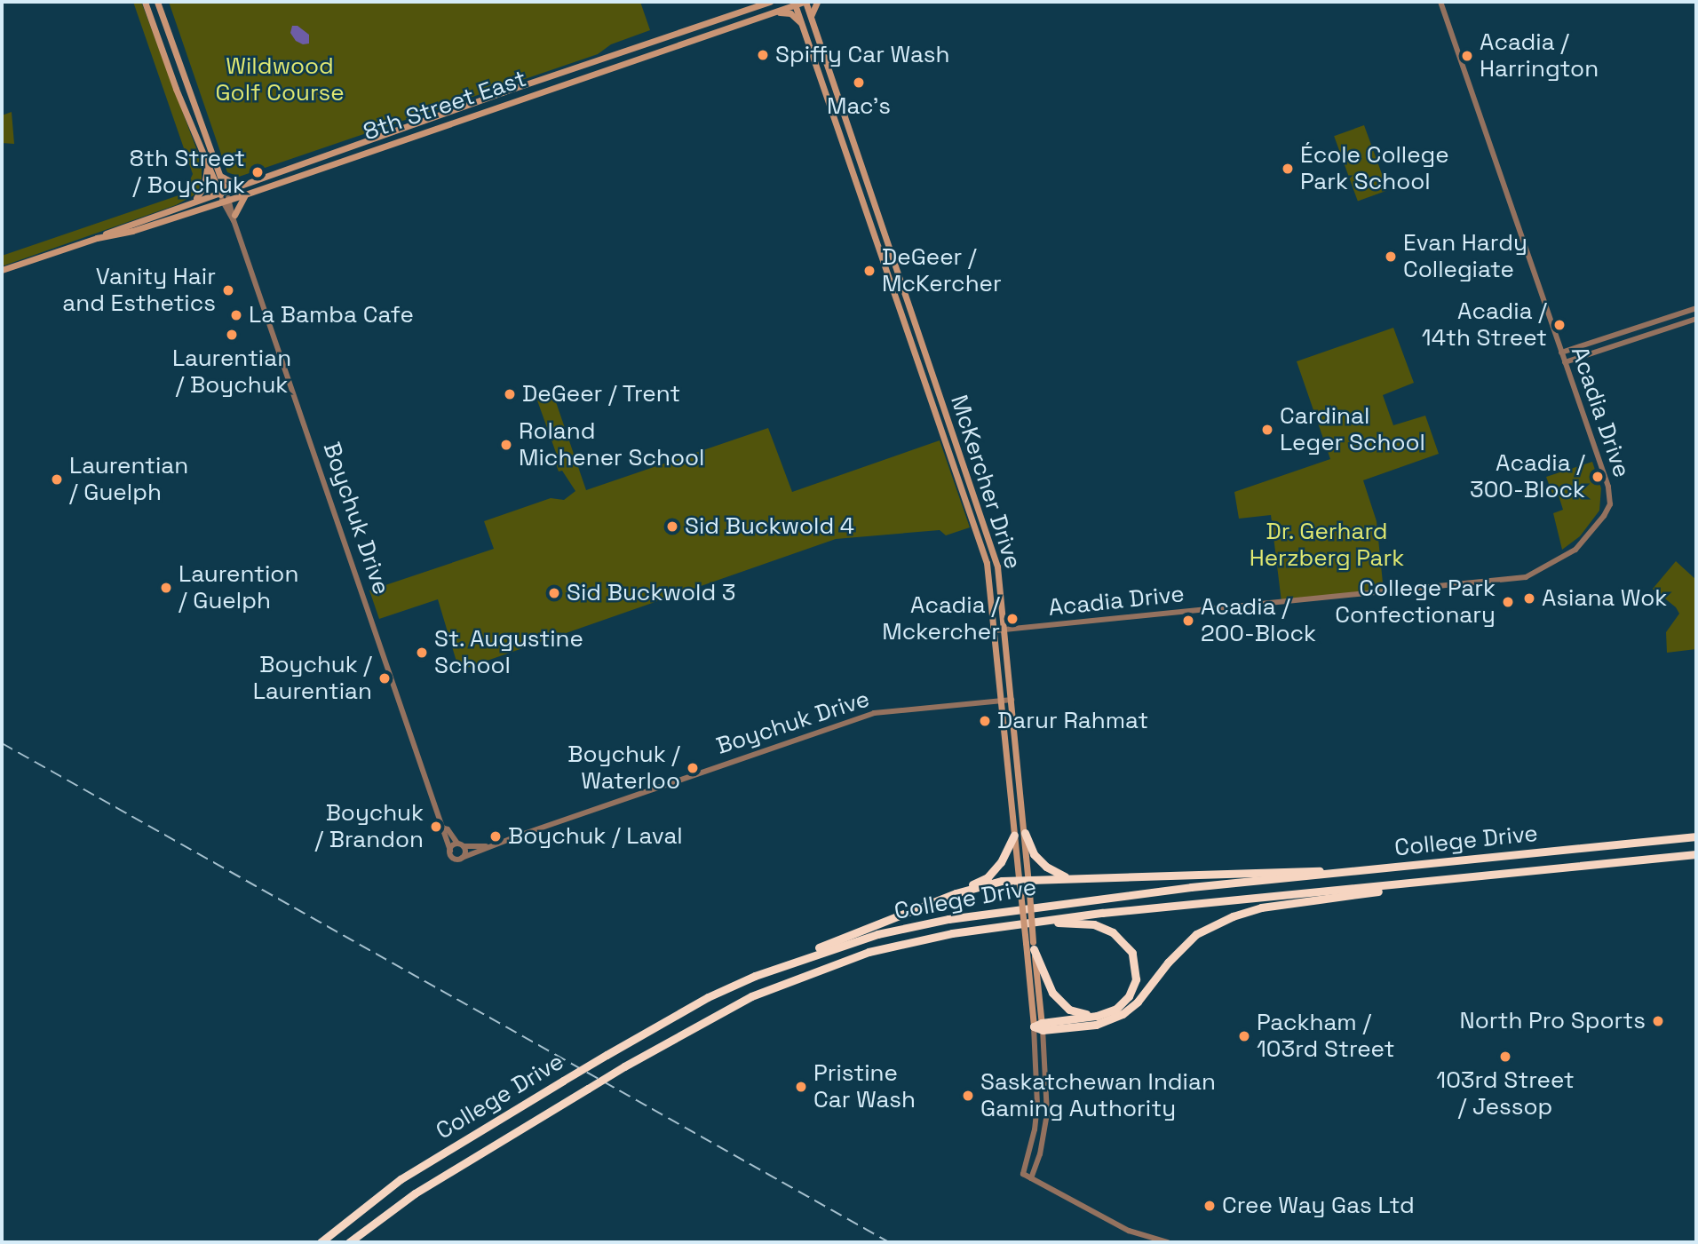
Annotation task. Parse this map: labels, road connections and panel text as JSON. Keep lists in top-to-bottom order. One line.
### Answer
{"streets":{"highway":["College Drive"],"main road":["8th Street East","McKercher Drive","Boychuk Drive"],"street":["Acadia Drive"]},"crossings":[["8th Street East","McKercher Drive"],["8th Street East","Boychuk Drive"],["Acadia Drive","McKercher Drive"],["McKercher Drive","Boychuk Drive"]],"parks":["Wildwood Golf Course","Dr. Gerhard Herzberg Park"],"places":["Spiffy Car Wash","Acadia / Harrington","Mac's","École College Park School","8th Street / Boychuk","Evan Hardy Collegiate","DeGeer / McKercher","Vanity Hair and Esthetics","La Bamba Cafe","Acadia / 14th Street","Laurentian / Boychuk","DeGeer / Trent","Cardinal Leger School","Roland Michener School","Acadia / 300-Block","Laurentian / Guelph","Sid Buckwold 4","Laurention / Guelph","Sid Buckwold 3","Asiana Wok","College Park Confectionary","Acadia / Mckercher","Acadia / 200-Block","St. Augustine School","Boychuk / Laurentian","Darur Rahmat","Boychuk / Waterloo","Boychuk / Brandon","Boychuk / Laval","North Pro Sports","Packham / 103rd Street","103rd Street / Jessop","Pristine Car Wash","Saskatchewan Indian Gaming Authority","Cree Way Gas Ltd"]}
